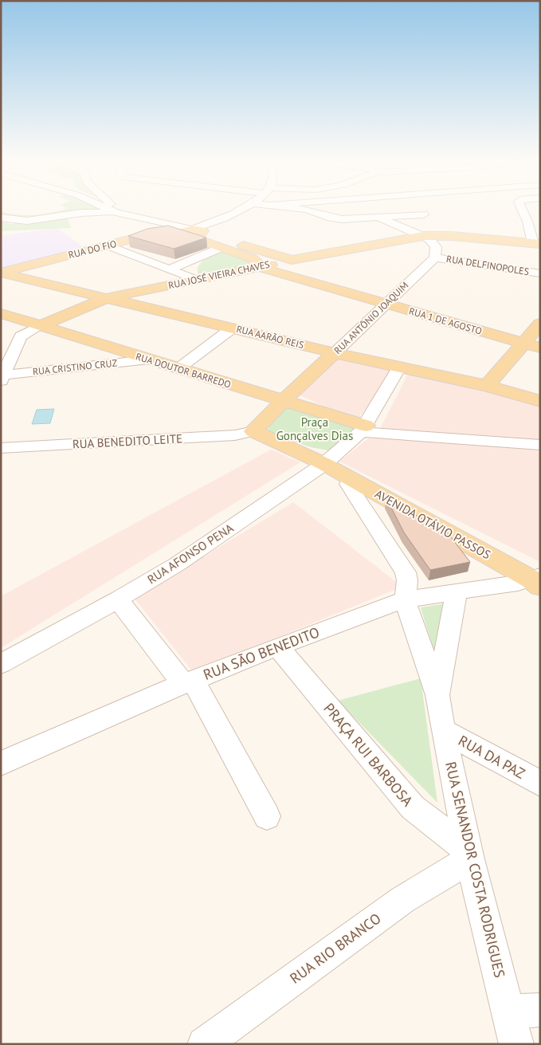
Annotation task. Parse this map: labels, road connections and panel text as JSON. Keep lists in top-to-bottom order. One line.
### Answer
{"streets":{"main road":["RUA DO FIO","RUA JOSÉ VIEIRA CHAVES","RUA ANTÔNIO JOAQUIM","RUA 1 DE AGOSTO","RUA AARÃO REIS","RUA DOUTOR BARREDO","AVENIDA OTÁVIO PASSOS"],"street":["RUA DELFINOPOLES","RUA CRISTINO CRUZ","RUA BENEDITO LEITE","RUA AFONSO PENA","RUA SÃO BENEDITO","PRAÇA RUI BARBOSA","RUA DA PAZ","RUA SENANDOR COSTA RODRIGUES","RUA RIO BRANCO"]},"crossings":[["RUA DO FIO","RUA AARÃO REIS"],["RUA DELFINOPOLES","RUA ANTÔNIO JOAQUIM"],["RUA JOSÉ VIEIRA CHAVES","RUA 1 DE AGOSTO"],["RUA JOSÉ VIEIRA CHAVES","RUA AARÃO REIS"],["RUA JOSÉ VIEIRA CHAVES","RUA DOUTOR BARREDO"],["RUA ANTÔNIO JOAQUIM","RUA 1 DE AGOSTO"],["RUA ANTÔNIO JOAQUIM","RUA AARÃO REIS"],["RUA ANTÔNIO JOAQUIM","RUA DOUTOR BARREDO"],["RUA ANTÔNIO JOAQUIM","RUA BENEDITO LEITE"],["RUA ANTÔNIO JOAQUIM","AVENIDA OTÁVIO PASSOS"],["RUA AARÃO REIS","RUA AFONSO PENA"],["RUA CRISTINO CRUZ","RUA DOUTOR BARREDO"],["RUA DOUTOR BARREDO","RUA AFONSO PENA"],["RUA BENEDITO LEITE","AVENIDA OTÁVIO PASSOS"],["AVENIDA OTÁVIO PASSOS","RUA AFONSO PENA"],["AVENIDA OTÁVIO PASSOS","RUA SÃO BENEDITO"],["RUA SÃO BENEDITO","PRAÇA RUI BARBOSA"],["PRAÇA RUI BARBOSA","RUA SENANDOR COSTA RODRIGUES"],["PRAÇA RUI BARBOSA","RUA RIO BRANCO"],["RUA DA PAZ","RUA SENANDOR COSTA RODRIGUES"],["RUA SENANDOR COSTA RODRIGUES","RUA RIO BRANCO"]],"parks":["Praça Gonçalves Dias"]}
